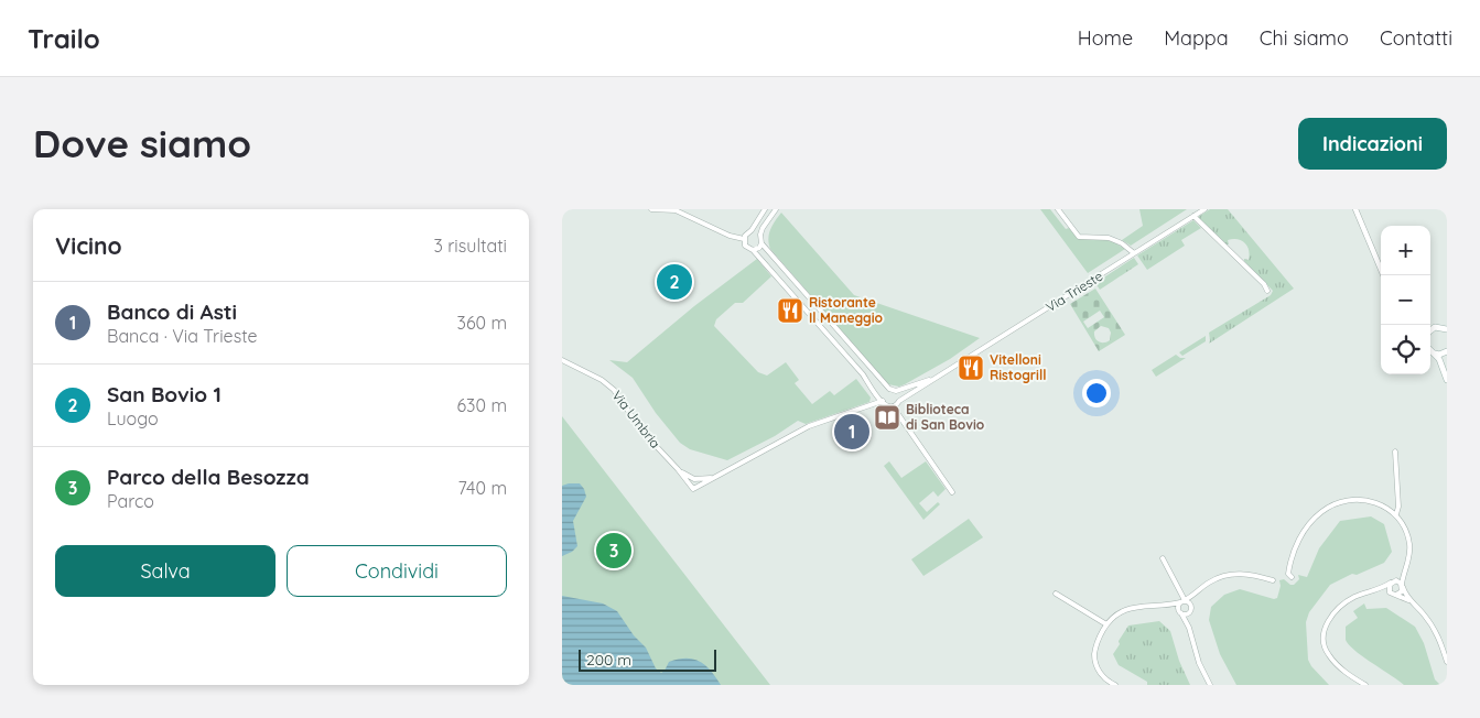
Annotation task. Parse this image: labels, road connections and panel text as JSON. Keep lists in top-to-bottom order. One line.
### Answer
{"streets":{"street":["Via Trieste","Via Umbria"]},"places":{"restaurant":["Ristorante Il Maneggio","Vitelloni Ristogrill"],"library":["Biblioteca di San Bovio"]},"scale_bar":"200 m","page":{"header":"Trailo","nav":["Home","Mappa","Chi siamo","Contatti"],"buttons":["Indicazioni",["Salva","Condividi"]],"title":"Dove siamo","heading":["Vicino","3 risultati"],"map_buttons":["+","−"],"pins":["2","1","3"],"list":[{"mark":"1","name":"Banco di Asti","note":"Banca · Via Trieste","value":"360 m"},{"mark":"2","name":"San Bovio 1","note":"Luogo","value":"630 m"},{"mark":"3","name":"Parco della Besozza","note":"Parco","value":"740 m"}],"scale":"200 m"}}
